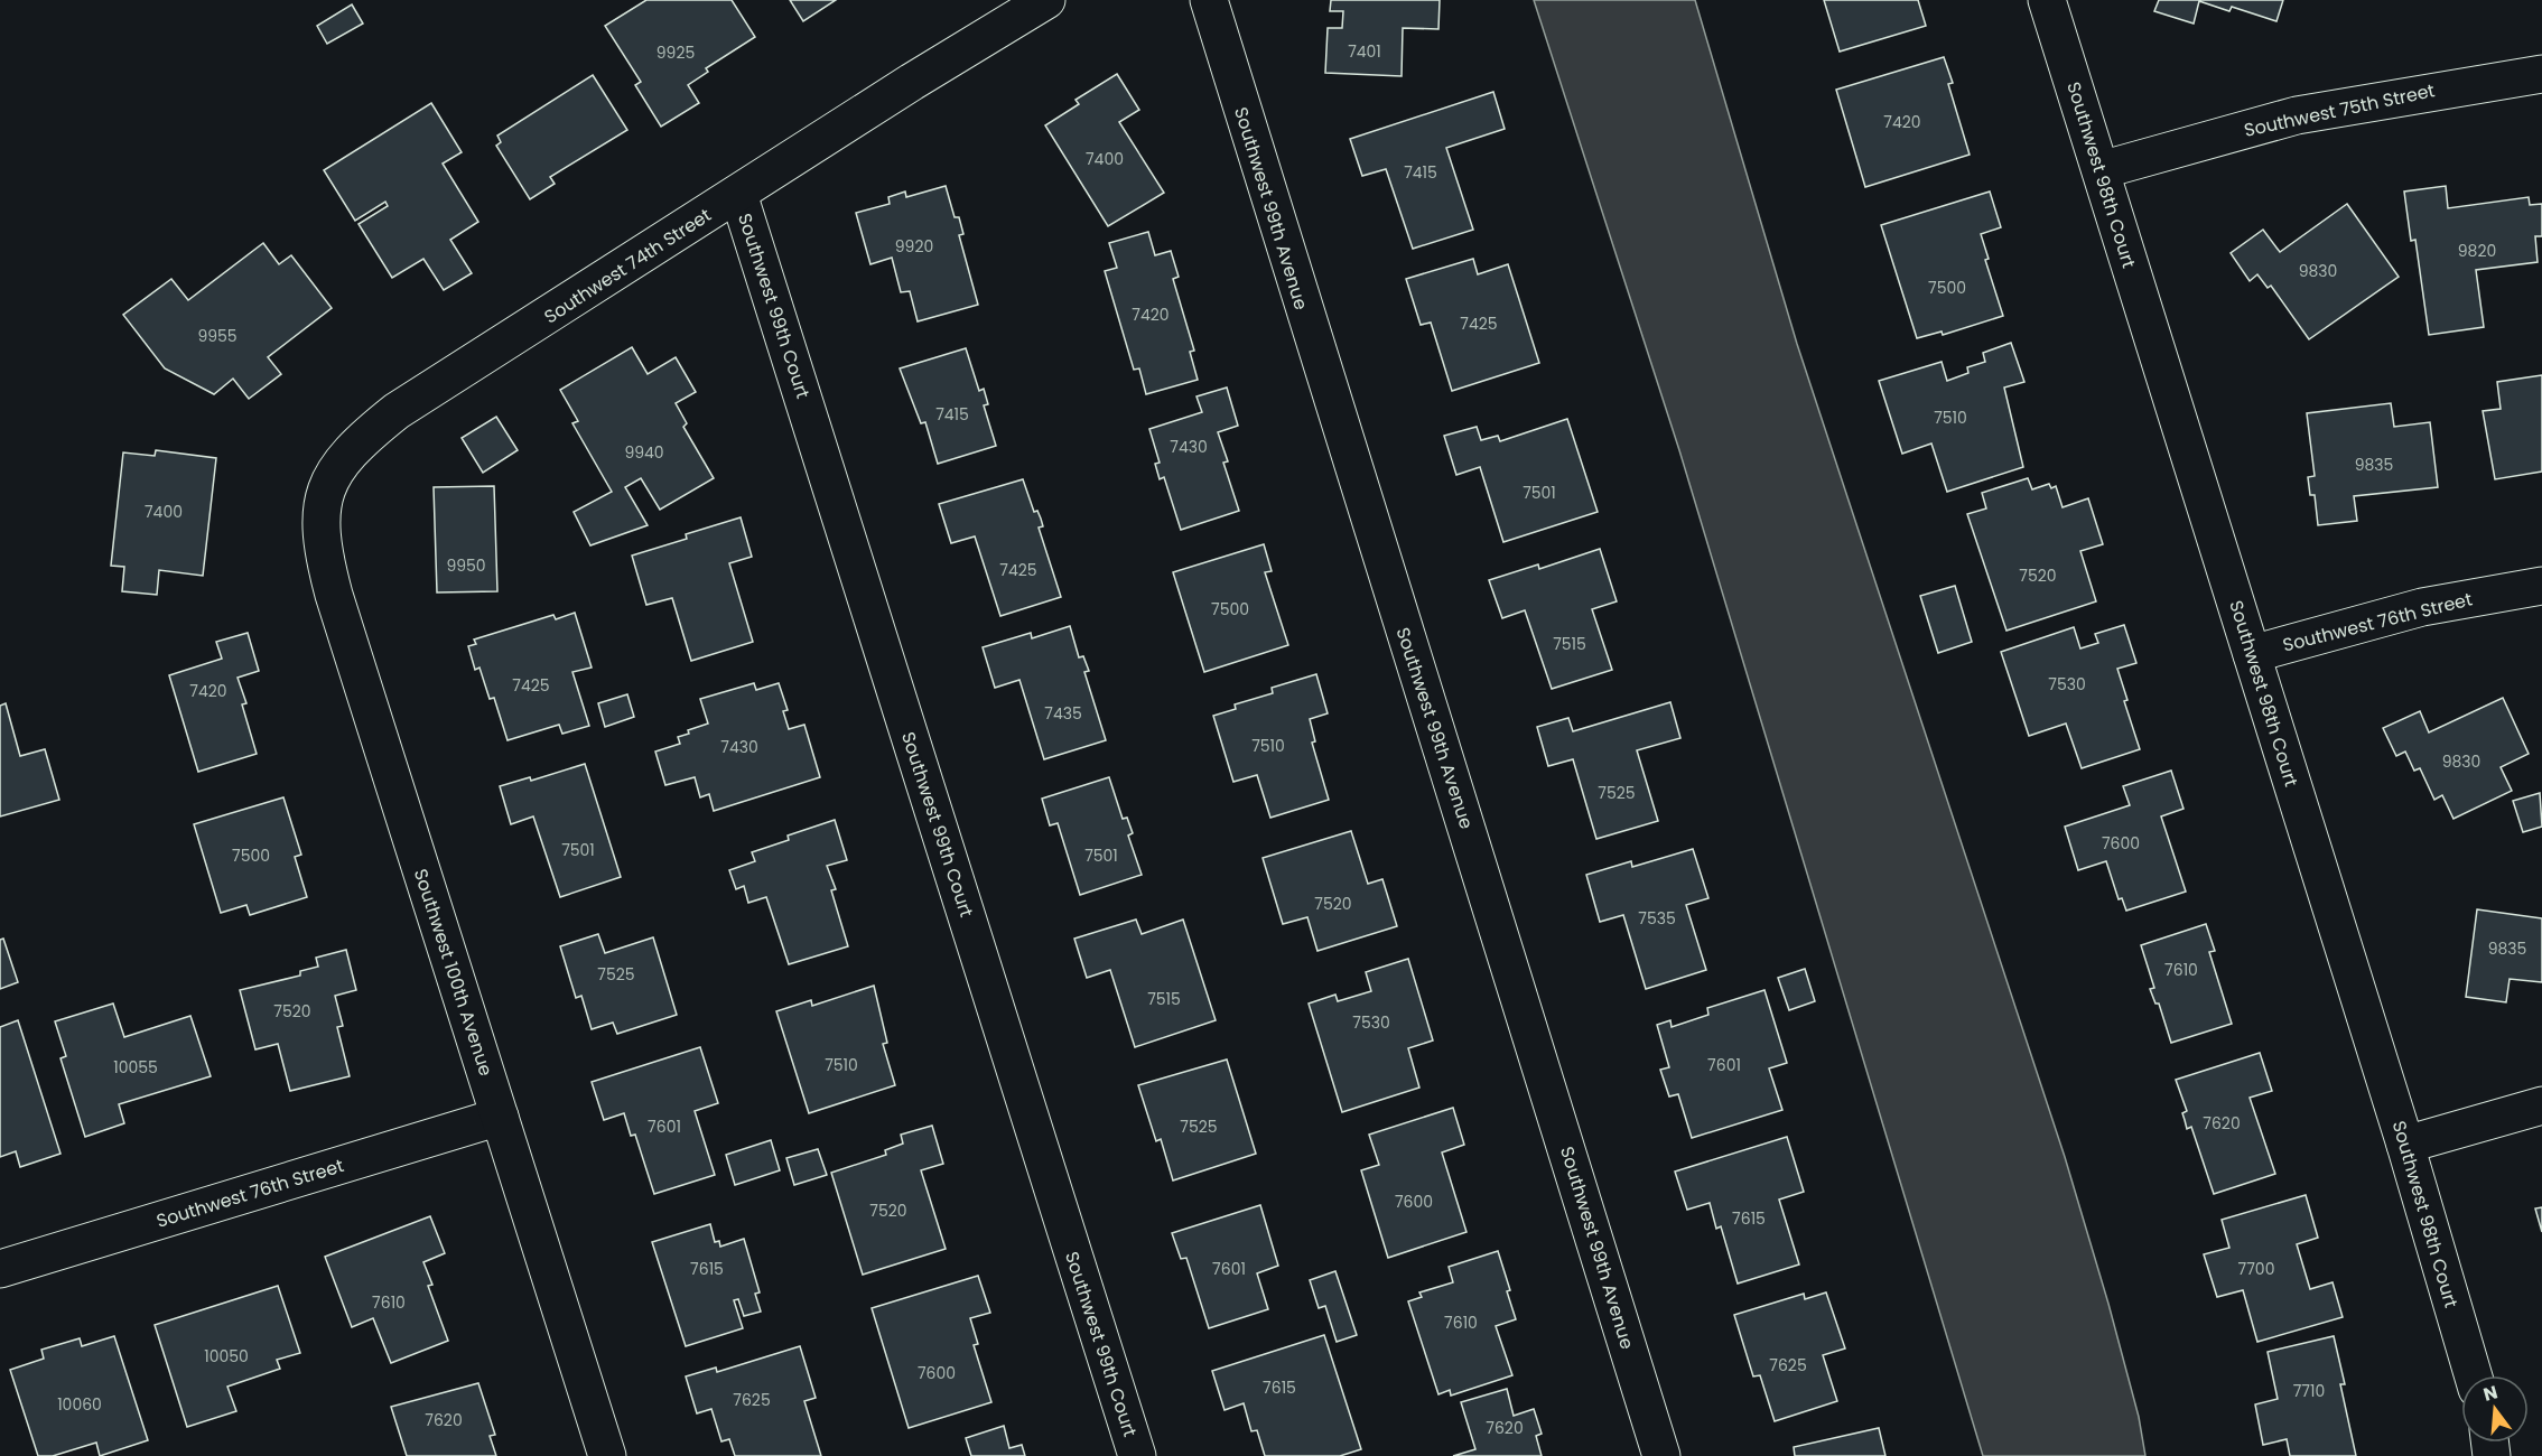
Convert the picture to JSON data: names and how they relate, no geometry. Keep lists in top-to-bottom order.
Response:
{
  "streets": {
    "street": [
      "Southwest 75th Street",
      "Southwest 98th Court",
      "Southwest 99th Avenue",
      "Southwest 74th Street",
      "Southwest 99th Court",
      "Southwest 76th Street",
      "Southwest 100th Avenue"
    ]
  },
  "crossings": [
    ["Southwest 75th Street", "Southwest 98th Court"],
    ["Southwest 98th Court", "Southwest 76th Street"],
    ["Southwest 74th Street", "Southwest 99th Court"],
    ["Southwest 74th Street", "Southwest 100th Avenue"],
    ["Southwest 76th Street", "Southwest 100th Avenue"]
  ],
  "house_numbers": [
    "7401",
    "9925",
    "7420",
    "7400",
    "7415",
    "9920",
    "9820",
    "9830",
    "7500",
    "7420",
    "7425",
    "9955",
    "7415",
    "7510",
    "7430",
    "9940",
    "9835",
    "7501",
    "7400",
    "9950",
    "7425",
    "7520",
    "7500",
    "7515",
    "7530",
    "7425",
    "7420",
    "7435",
    "7510",
    "7430",
    "9830",
    "7525",
    "7600",
    "7501",
    "7500",
    "7501",
    "7520",
    "7535",
    "9835",
    "7610",
    "7525",
    "7515",
    "7520",
    "7530",
    "7510",
    "7601",
    "10055",
    "7620",
    "7601",
    "7525",
    "7600",
    "7520",
    "7615",
    "7615",
    "7601",
    "7700",
    "7610",
    "7610",
    "10050",
    "7625",
    "7600",
    "7615",
    "7710",
    "7625",
    "10060",
    "7620",
    "7620"
  ],
  "north": "top"
}
